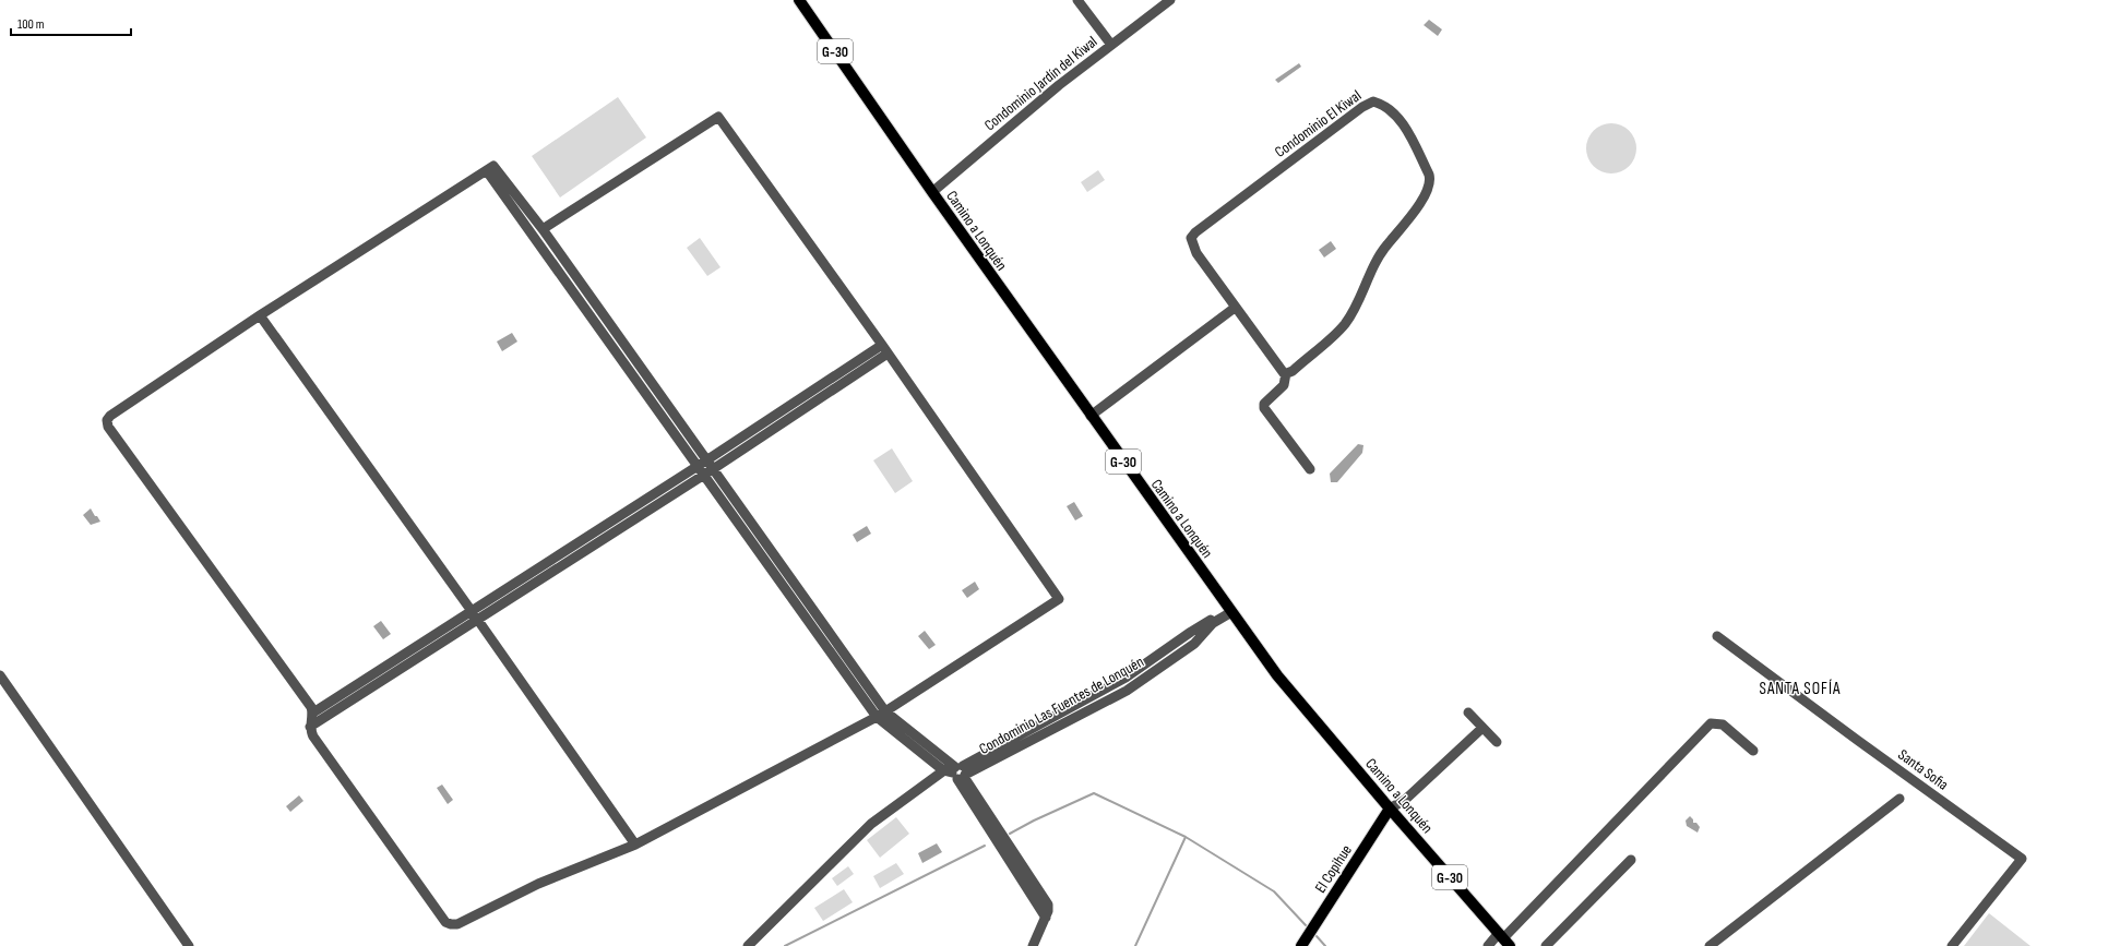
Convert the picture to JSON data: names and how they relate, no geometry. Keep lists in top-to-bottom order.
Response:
{
  "streets": {
    "main road": ["G-30", "Camino a Lonquén", "El Copihue"],
    "street": [
      "Condominio Jardín del Kiwal",
      "Condominio El Kiwal",
      "Condominio Las Fuentes de Lonquén",
      "Santa Sofia"
    ]
  },
  "crossings": [
    ["Condominio Jardín del Kiwal", "Camino a Lonquén"],
    ["Camino a Lonquén", "Condominio Las Fuentes de Lonquén"],
    ["Camino a Lonquén", "El Copihue"]
  ],
  "districts": ["SANTA SOFÍA"],
  "scale_bar": "100 m"
}
